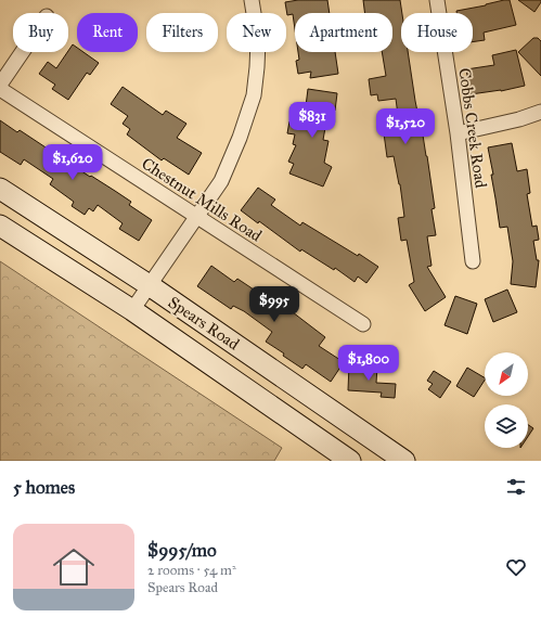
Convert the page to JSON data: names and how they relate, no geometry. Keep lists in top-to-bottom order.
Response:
{
  "streets": {
    "main road": ["Spears Road"],
    "street": ["Cobbs Creek Road", "Chestnut Mills Road"]
  },
  "north": "bottom left",
  "page": {
    "chip": [
      "Buy",
      "Rent",
      "Filters",
      "New",
      "Apartment",
      "House"
    ],
    "price": [
      "$831",
      "$1,520",
      "$1,620",
      "$995",
      "$1,800"
    ],
    "heading": "5 homes",
    "list": [
      {
        "name": "$995/mo",
        "note": "2 rooms · 54 m² · Spears Road"
      }
    ]
  }
}
